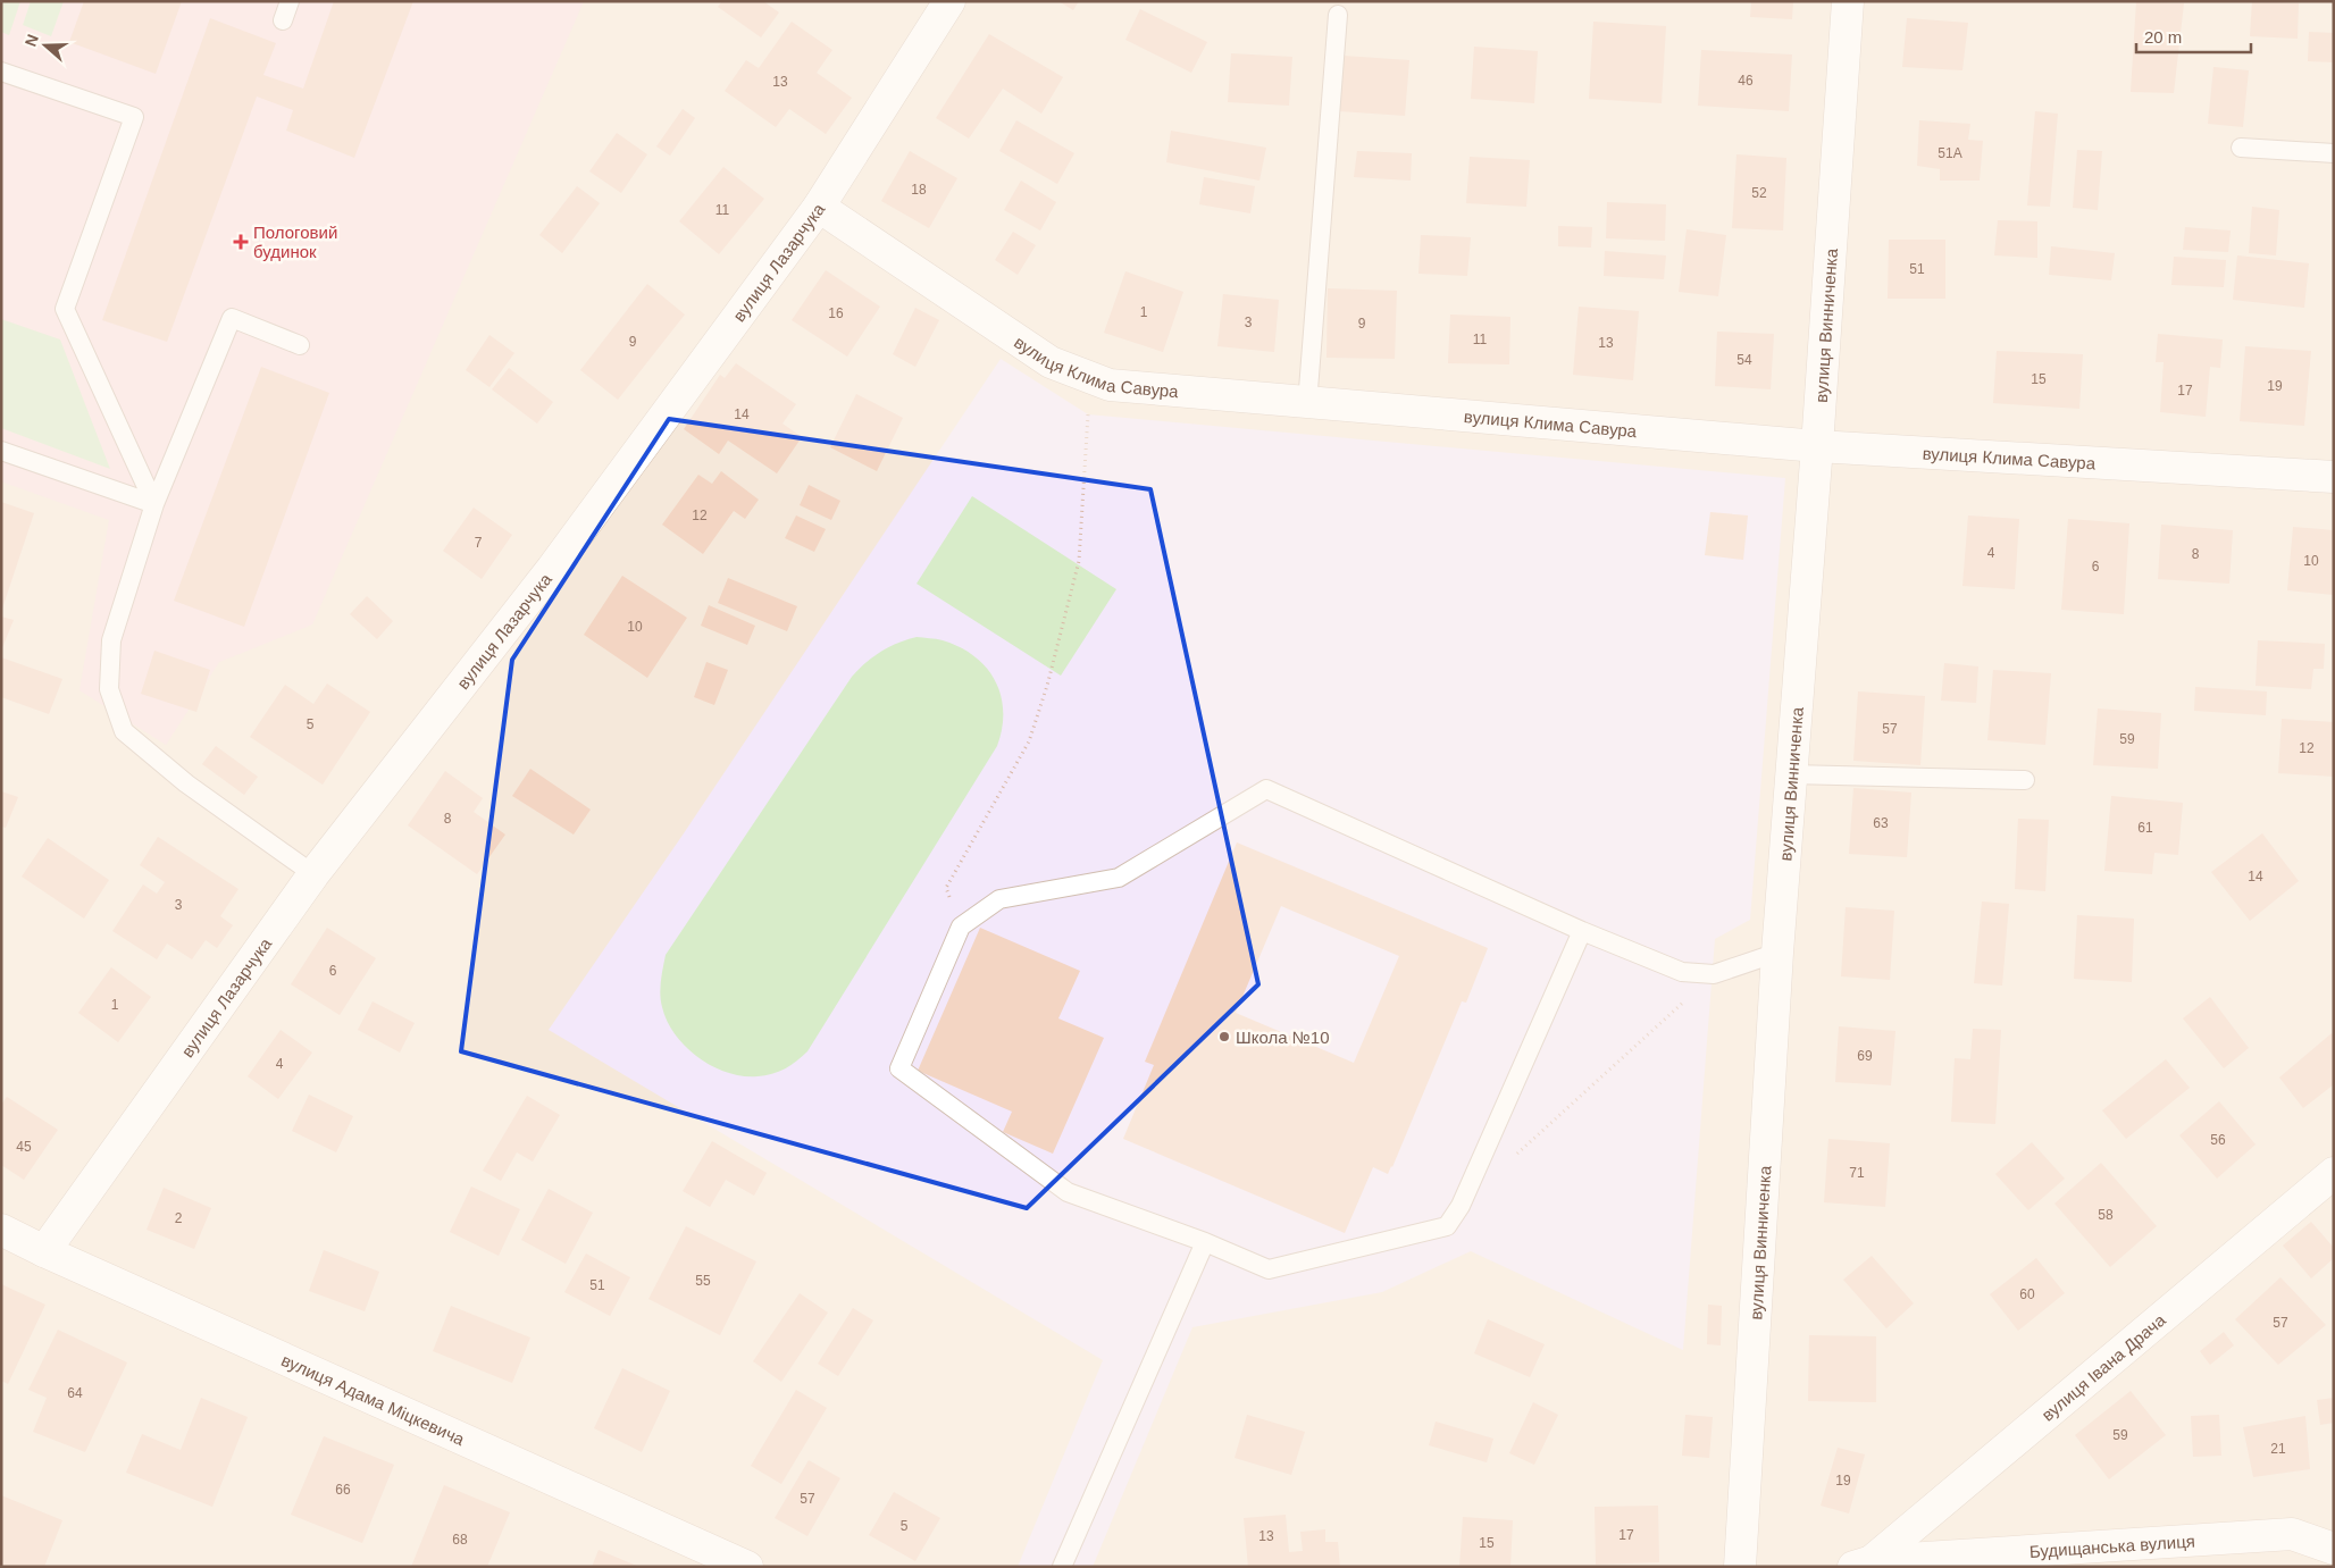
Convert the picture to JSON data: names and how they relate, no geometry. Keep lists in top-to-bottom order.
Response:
{
  "streets": {
    "street": [
      "вулиця Лазарчука",
      "вулиця Винниченка",
      "вулиця Клима Савура",
      "вулиця Івана Драча",
      "вулиця Адама Міцкевича",
      "Будищанська вулиця"
    ]
  },
  "crossings": [
    ["вулиця Лазарчука", "вулиця Клима Савура"],
    ["вулиця Лазарчука", "вулиця Адама Міцкевича"],
    ["вулиця Винниченка", "вулиця Клима Савура"],
    ["вулиця Івана Драча", "Будищанська вулиця"]
  ],
  "places": {
    "health": ["Пологовий будинок"],
    "other": ["Школа №10"]
  },
  "house_numbers": [
    "46",
    "13",
    "51А",
    "18",
    "52",
    "11",
    "51",
    "1",
    "16",
    "3",
    "9",
    "11",
    "9",
    "13",
    "54",
    "15",
    "19",
    "17",
    "14",
    "12",
    "7",
    "4",
    "8",
    "10",
    "6",
    "10",
    "5",
    "57",
    "59",
    "12",
    "8",
    "63",
    "61",
    "14",
    "3",
    "6",
    "1",
    "69",
    "4",
    "56",
    "45",
    "71",
    "58",
    "2",
    "55",
    "51",
    "60",
    "57",
    "64",
    "59",
    "21",
    "19",
    "66",
    "57",
    "5",
    "17",
    "13",
    "68",
    "15"
  ],
  "scale_bar": "20 m",
  "north": "left"
}
